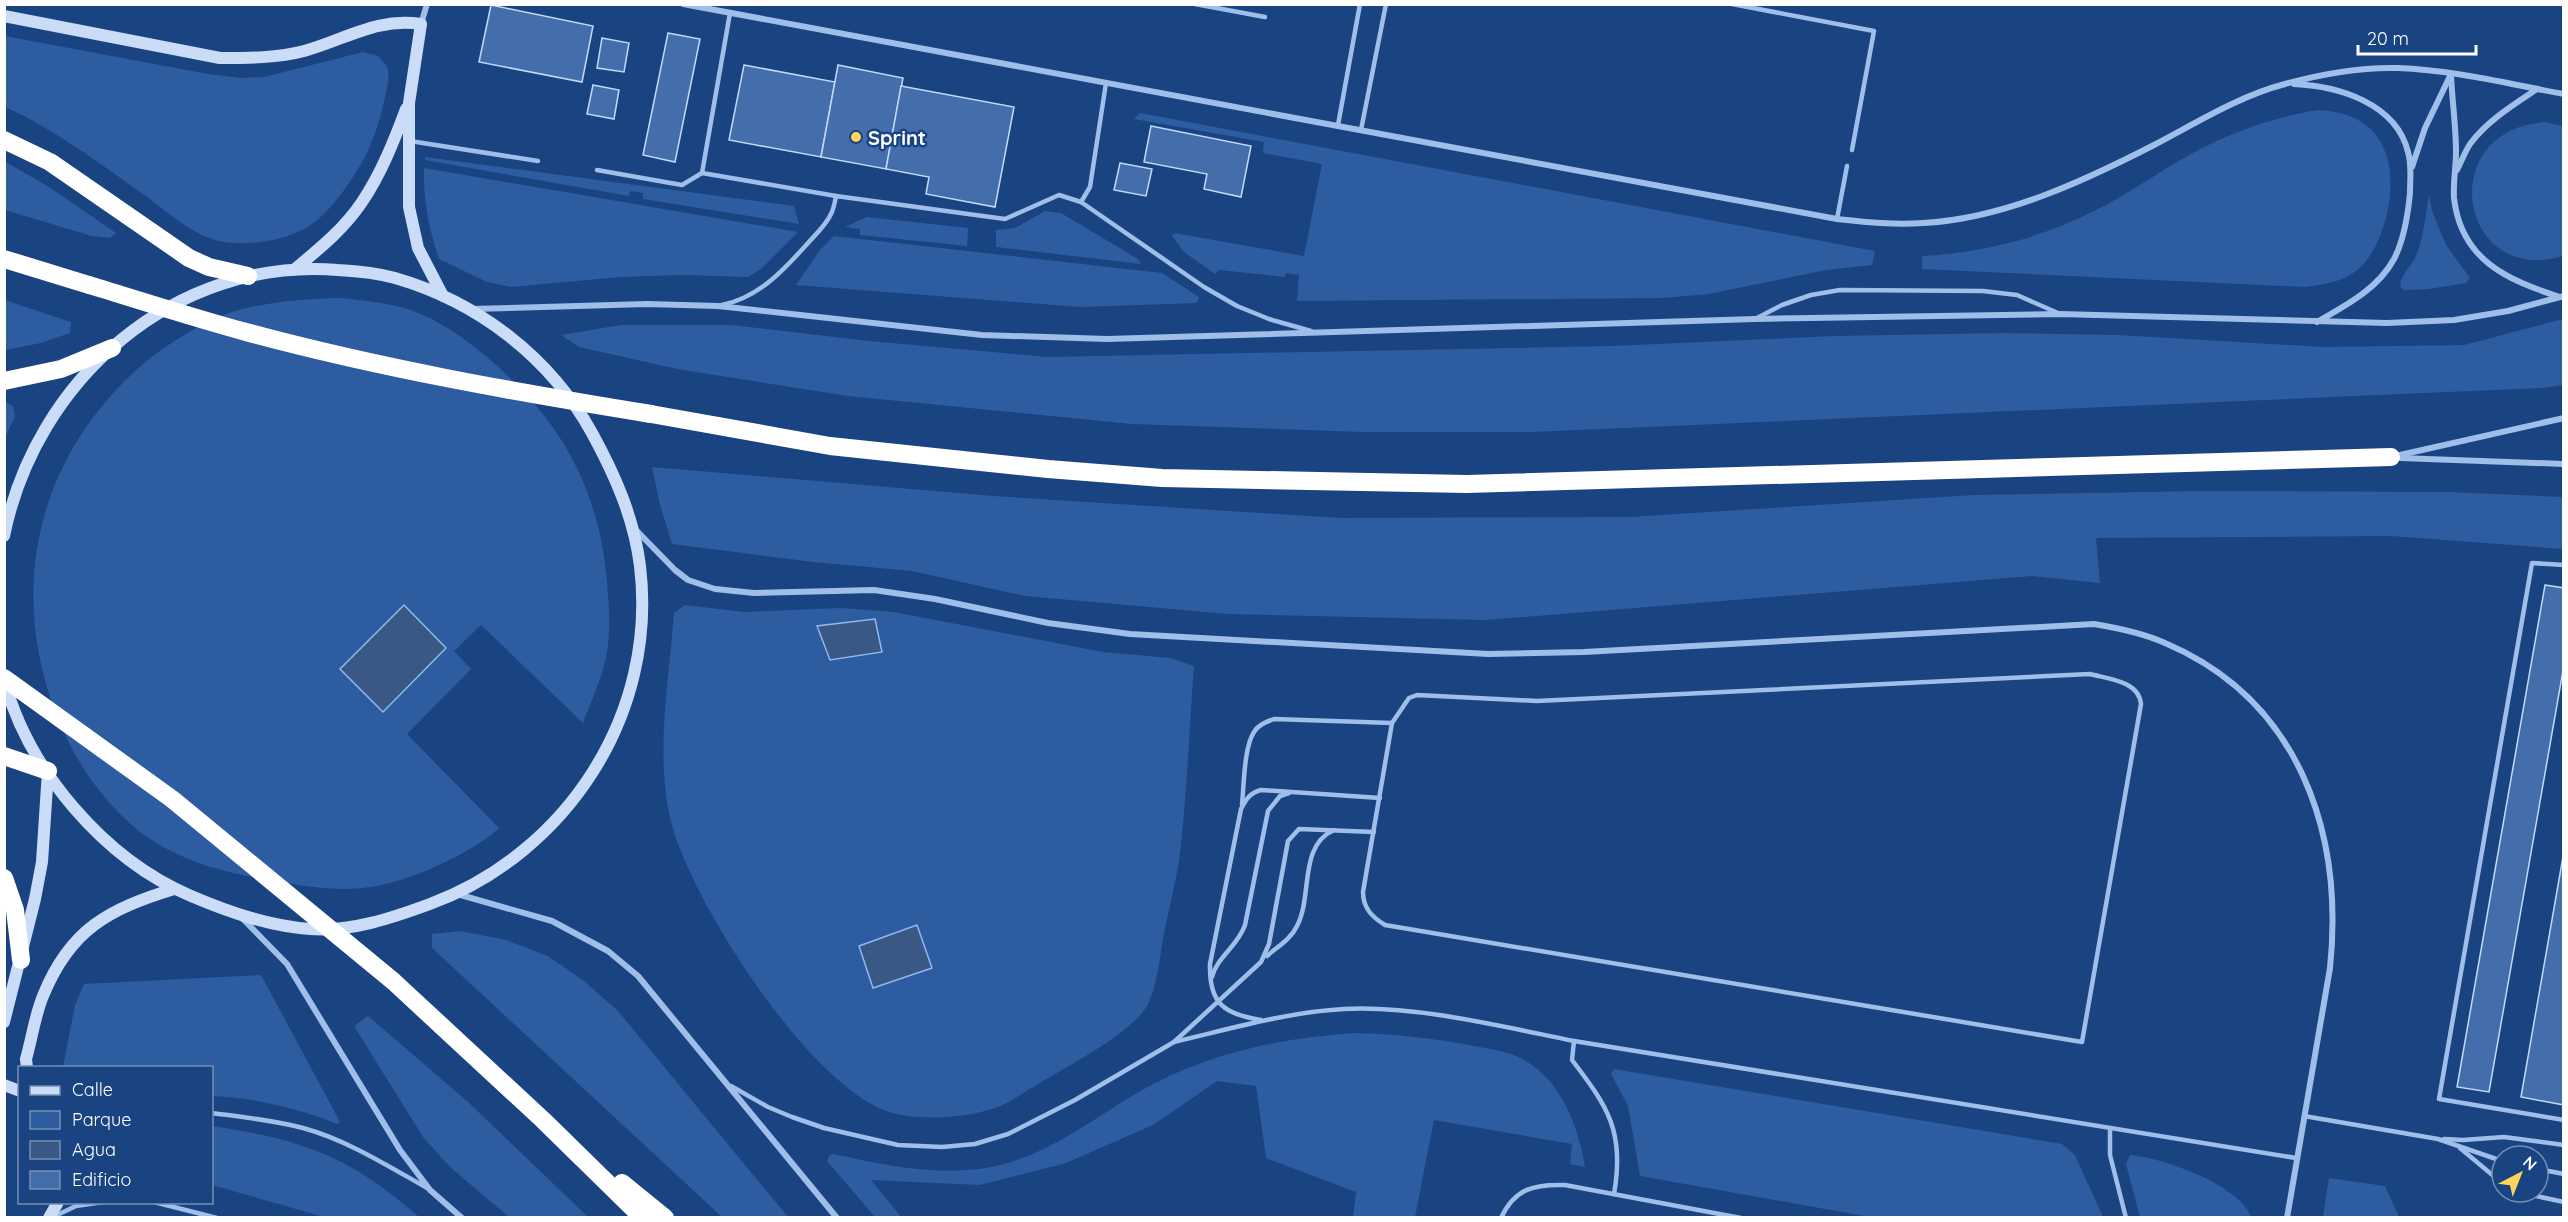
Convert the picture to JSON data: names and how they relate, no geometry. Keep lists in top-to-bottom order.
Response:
{
  "places": ["Sprint"],
  "legend": [
    "Calle",
    "Parque",
    "Agua",
    "Edificio"
  ],
  "scale_bar": "20 m",
  "north": "top right"
}
